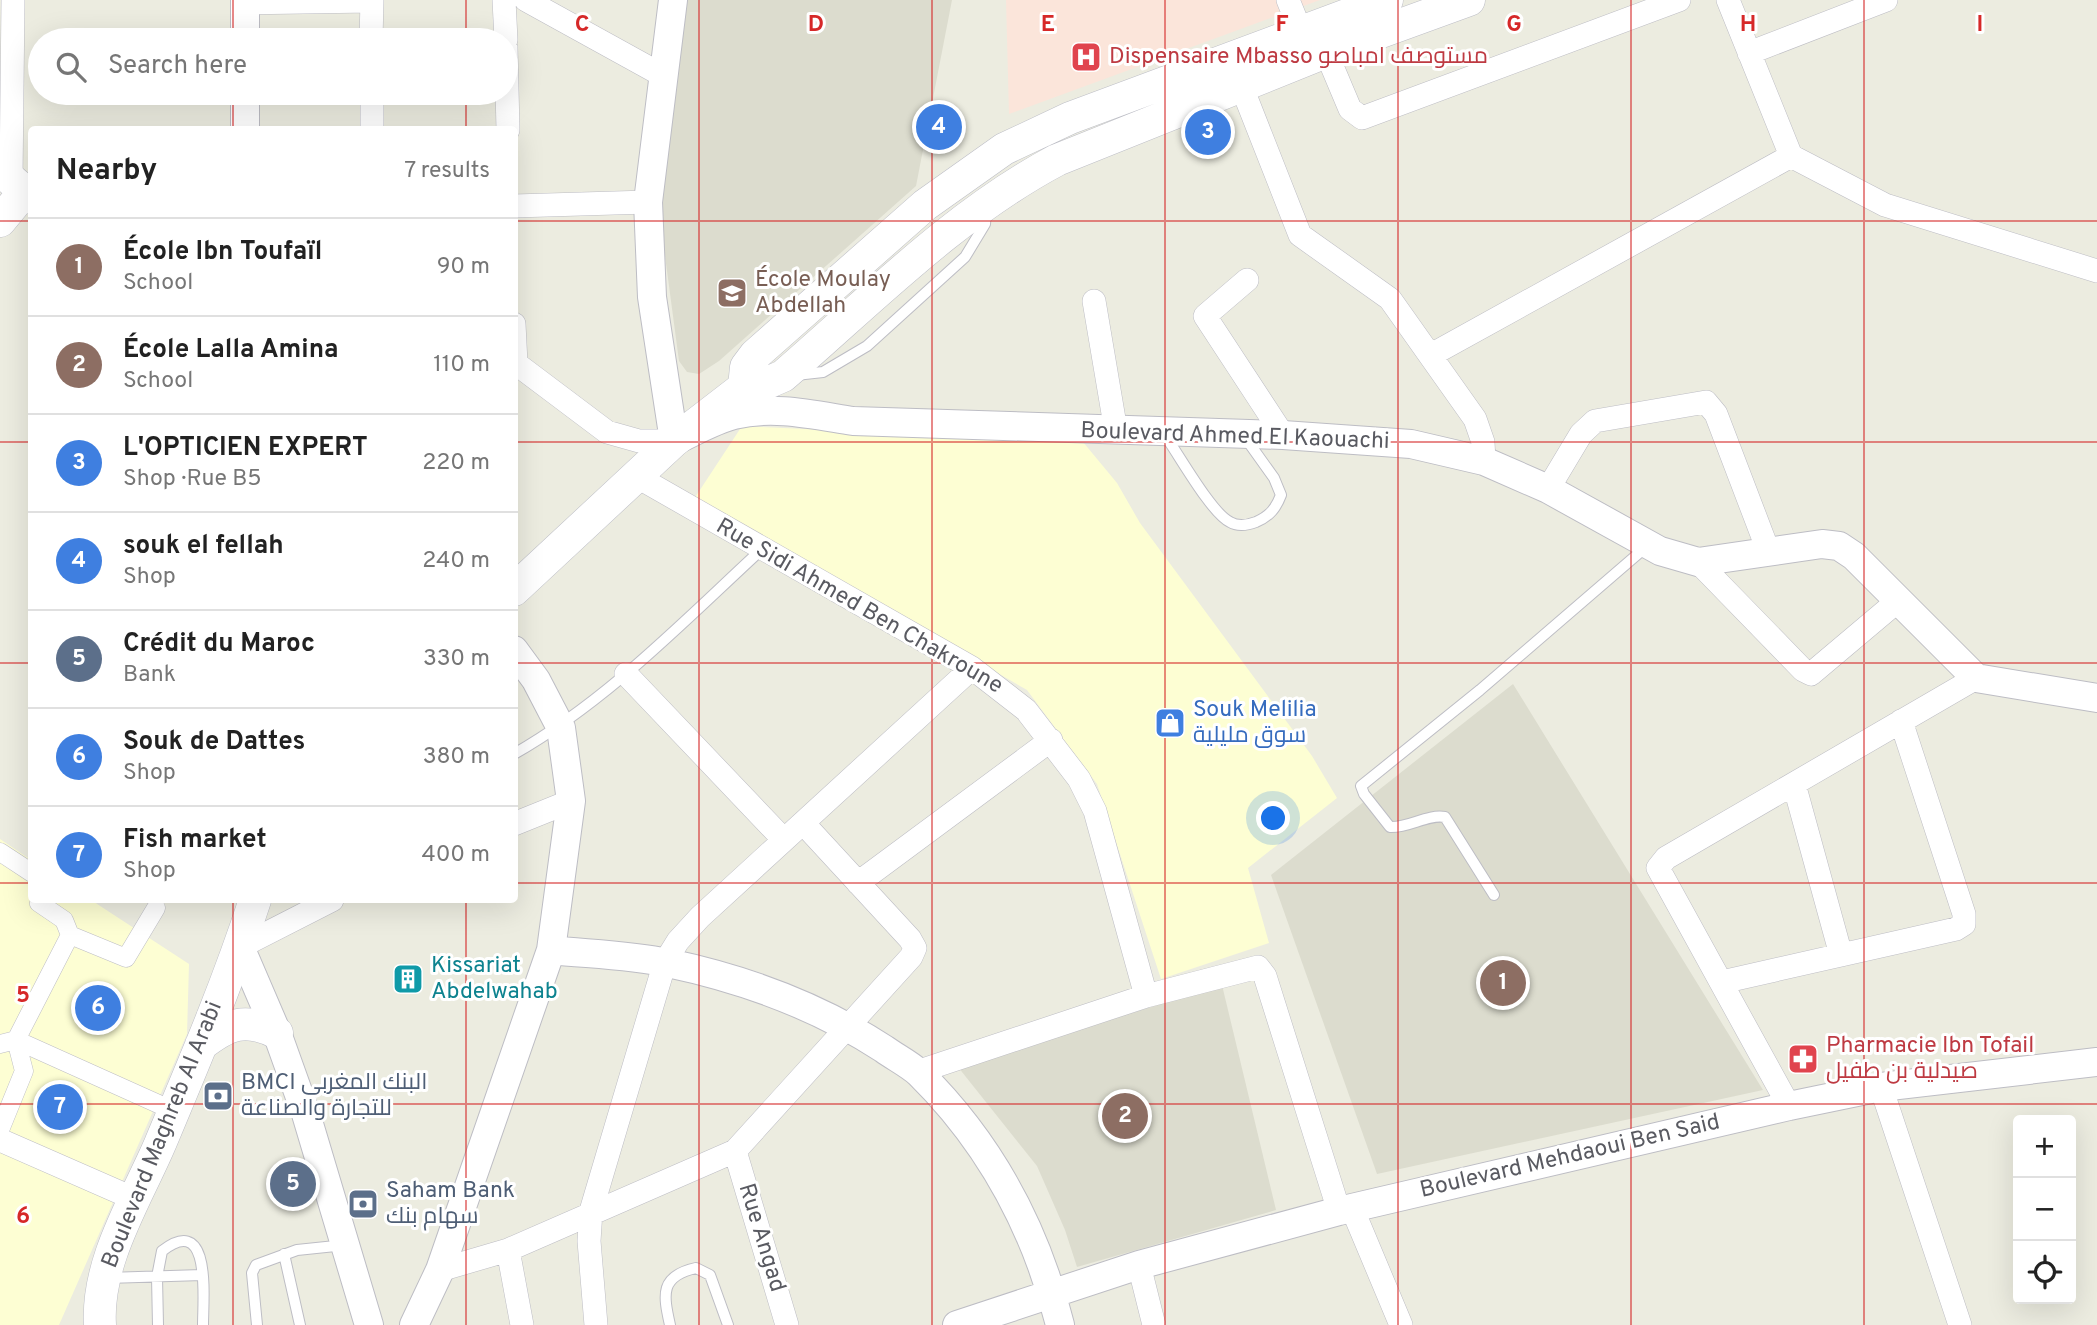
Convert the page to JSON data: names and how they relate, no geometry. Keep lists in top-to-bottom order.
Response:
{
  "streets": {
    "main road": ["Boulevard Maghreb Al Arabi"],
    "street": [
      "Boulevard Ahmed El Kaouachi",
      "Rue Sidi Ahmed Ben Chakroune",
      "Boulevard Mehdaoui Ben Said",
      "Rue Angad"
    ]
  },
  "places": {
    "hospital": ["Dispensaire Mbasso مستوصف امباصو"],
    "school or university": ["École Moulay Abdellah"],
    "shop": ["Souk Melilia سوق مليلية"],
    "building": ["Kissariat Abdelwahab"],
    "pharmacy": ["Pharmacie Ibn Tofail صيدلية بن طفيل"],
    "bank": ["BMCI البنك المغربي للتجارة والصناعة", "Saham Bank سهام بنك"]
  },
  "page": {
    "search": "Search here",
    "pins": [
      "4",
      "3",
      "1",
      "6",
      "7",
      "2",
      "5"
    ],
    "heading": ["Nearby", "7 results"],
    "list": [
      {
        "mark": "1",
        "name": "École Ibn Toufaïl",
        "note": "School",
        "value": "90 m"
      },
      {
        "mark": "2",
        "name": "École Lalla Amina",
        "note": "School",
        "value": "110 m"
      },
      {
        "mark": "3",
        "name": "L'OPTICIEN EXPERT",
        "note": "Shop · Rue B5",
        "value": "220 m"
      },
      {
        "mark": "4",
        "name": "souk el fellah",
        "note": "Shop",
        "value": "240 m"
      },
      {
        "mark": "5",
        "name": "Crédit du Maroc",
        "note": "Bank",
        "value": "330 m"
      },
      {
        "mark": "6",
        "name": "Souk de Dattes",
        "note": "Shop",
        "value": "380 m"
      },
      {
        "mark": "7",
        "name": "Fish market",
        "note": "Shop",
        "value": "400 m"
      }
    ],
    "map_buttons": ["+", "−"]
  },
  "grid": {
    "columns": [
      "C",
      "D",
      "E",
      "F",
      "G",
      "H",
      "I"
    ],
    "rows": ["5", "6"]
  }
}
